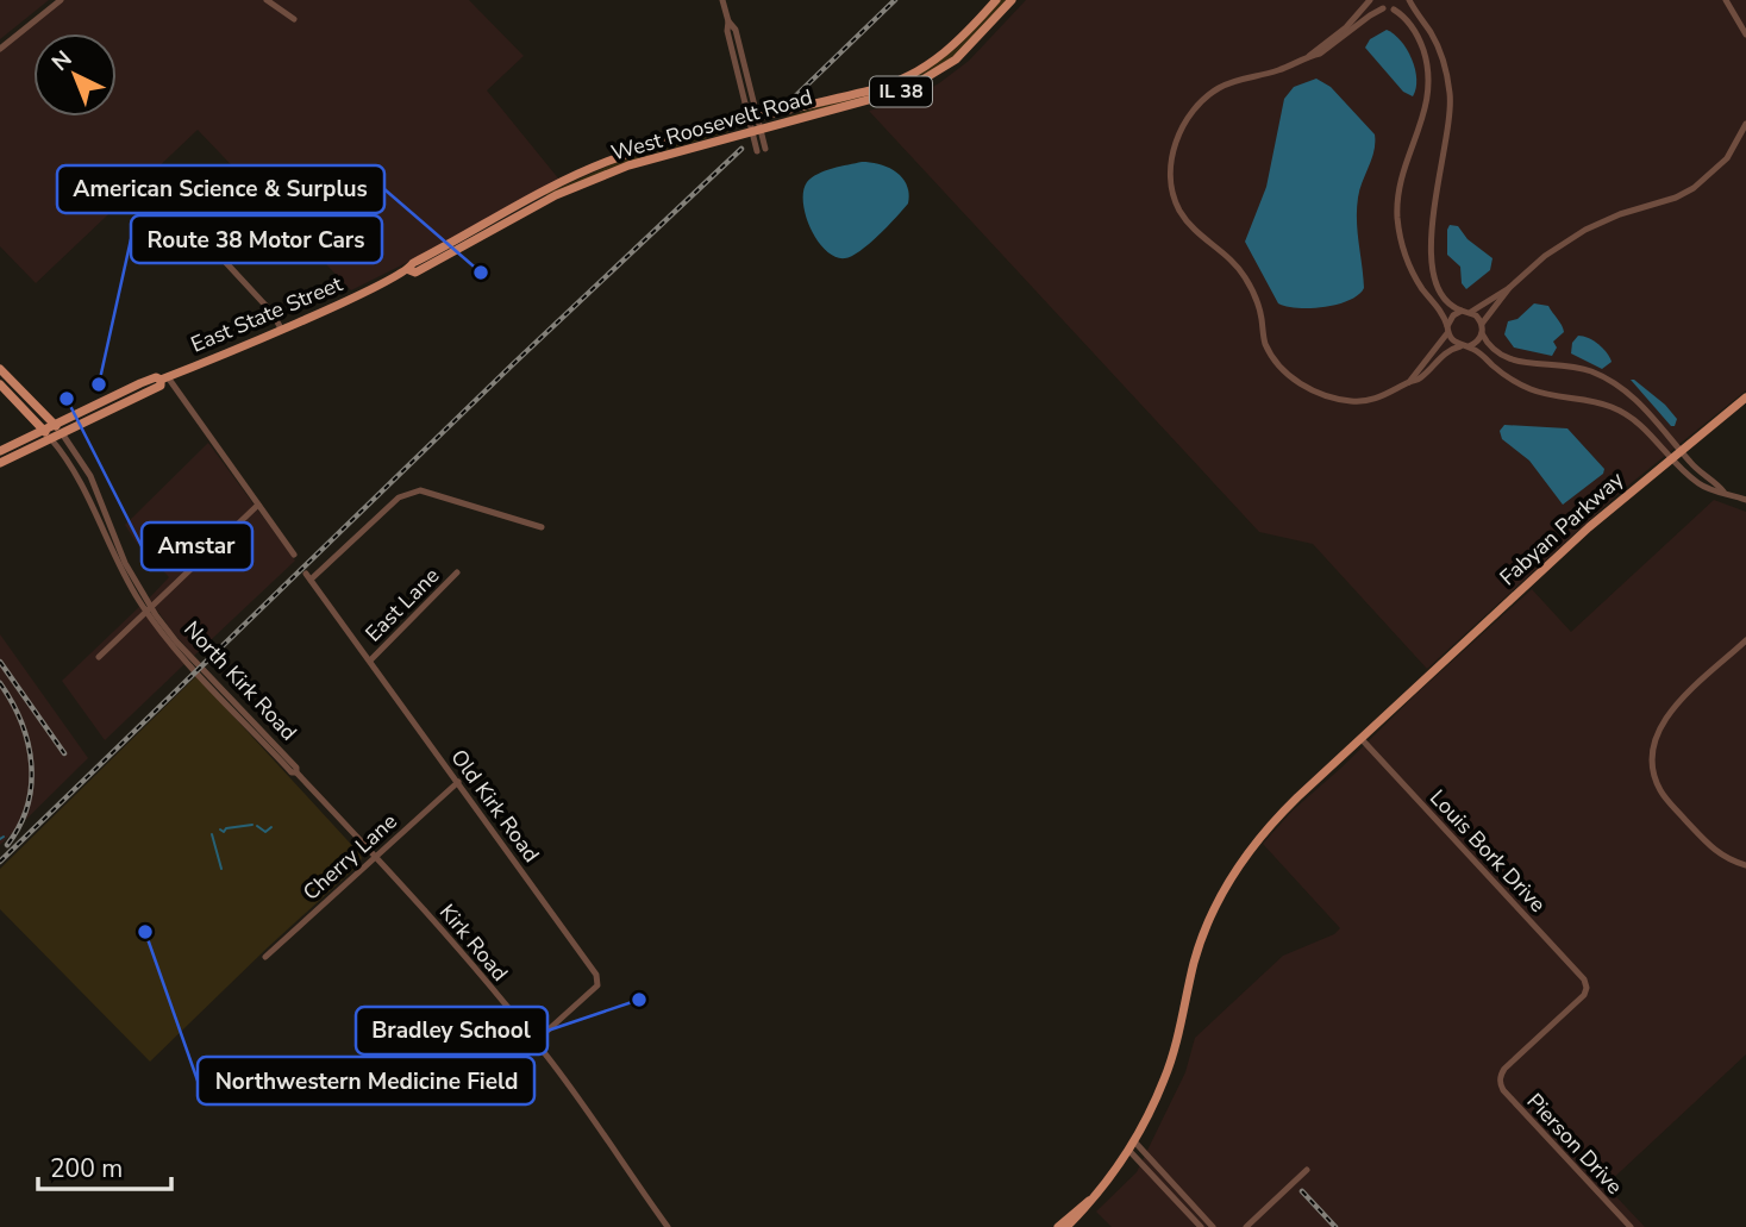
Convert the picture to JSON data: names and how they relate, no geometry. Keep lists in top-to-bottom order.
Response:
{
  "streets": {
    "main road": [
      "IL 38",
      "West Roosevelt Road",
      "East State Street",
      "Fabyan Parkway",
      "North Kirk Road"
    ],
    "street": [
      "East Lane",
      "Old Kirk Road",
      "Louis Bork Drive",
      "Cherry Lane",
      "Kirk Road",
      "Pierson Drive"
    ]
  },
  "crossings": [
    ["West Roosevelt Road", "East State Street"],
    ["East State Street", "North Kirk Road"],
    ["Fabyan Parkway", "Louis Bork Drive"],
    ["East Lane", "Old Kirk Road"],
    ["North Kirk Road", "Kirk Road"],
    ["Old Kirk Road", "Cherry Lane"],
    ["Old Kirk Road", "Kirk Road"],
    ["Louis Bork Drive", "Pierson Drive"],
    ["Cherry Lane", "Kirk Road"]
  ],
  "places": [
    "American Science & Surplus",
    "Route 38 Motor Cars",
    "Amstar",
    "Northwestern Medicine Field",
    "Bradley School"
  ],
  "scale_bar": "200 m",
  "north": "top left"
}
